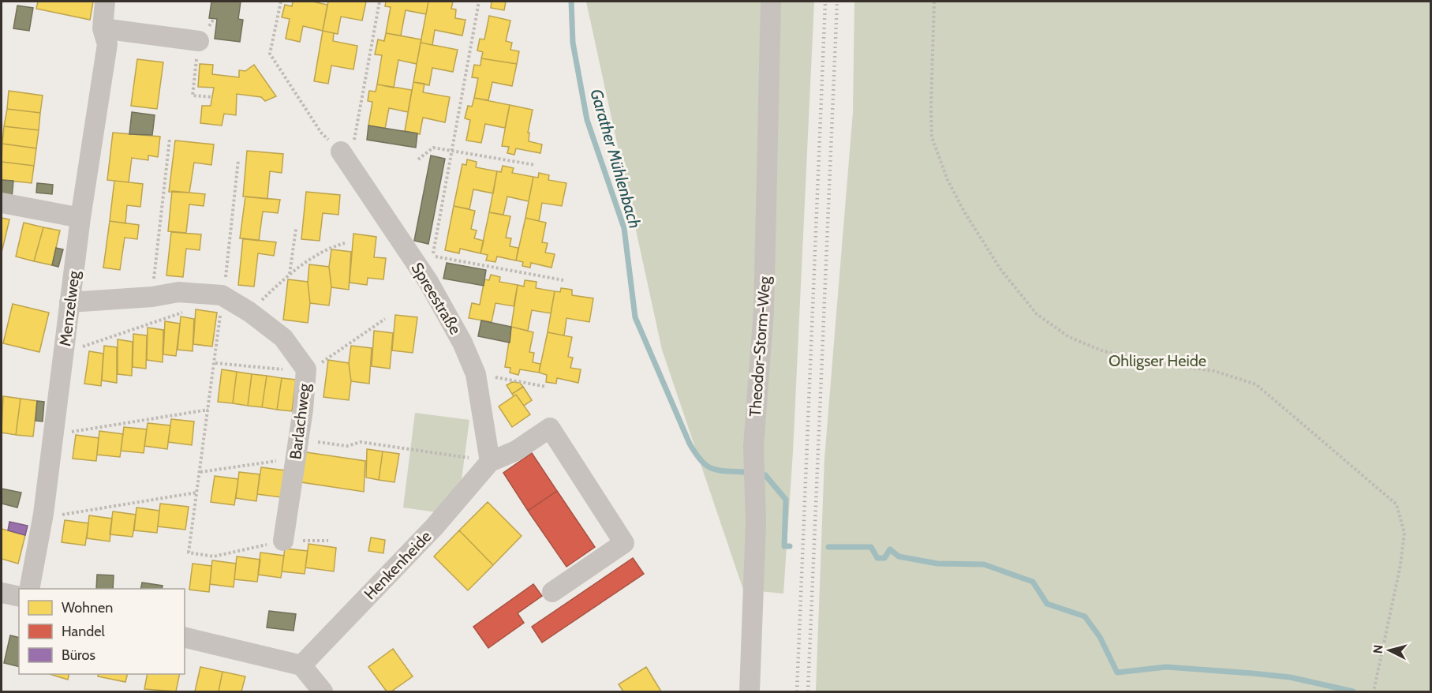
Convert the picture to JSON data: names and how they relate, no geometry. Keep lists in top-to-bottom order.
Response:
{
  "streets": {
    "street": [
      "Spreestraße",
      "Menzelweg",
      "Theodor-Storm-Weg",
      "Barlachweg",
      "Henkenheide"
    ]
  },
  "crossings": [
    ["Spreestraße", "Henkenheide"],
    ["Menzelweg", "Barlachweg"]
  ],
  "water": ["Garather Mühlenbach"],
  "parks": ["Ohligser Heide"],
  "legend": ["Wohnen", "Handel", "Büros"],
  "north": "left"
}
